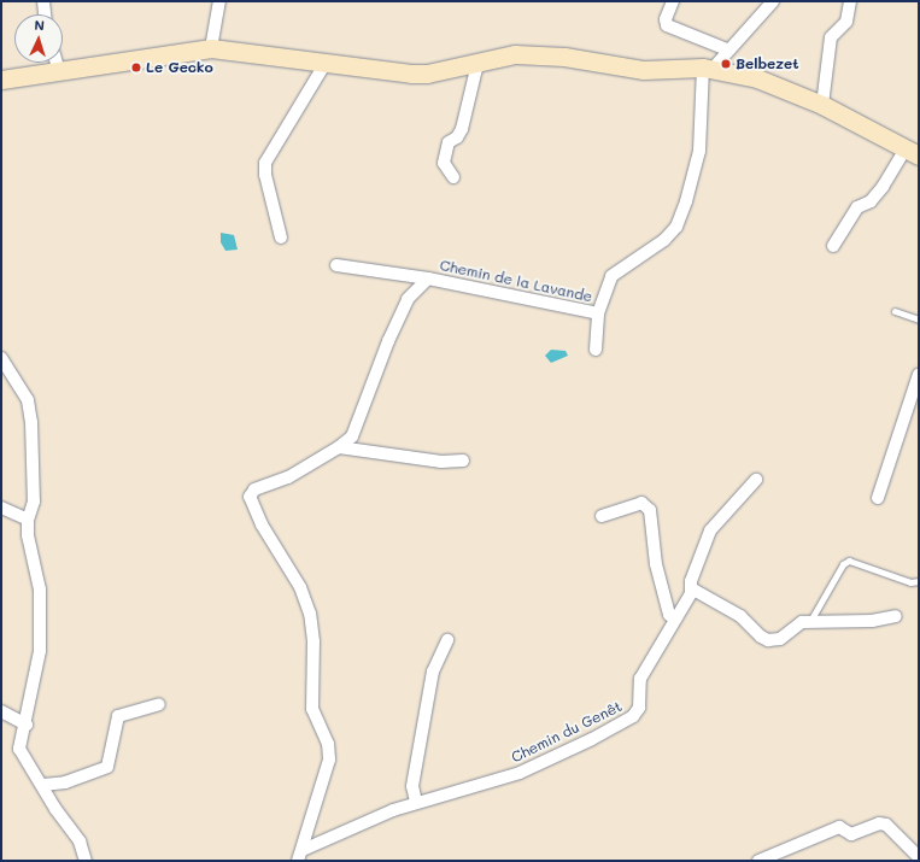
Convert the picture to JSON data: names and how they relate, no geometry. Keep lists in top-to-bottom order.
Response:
{
  "streets": {
    "street": ["Chemin de la Lavande", "Chemin du Genêt"]
  },
  "crossings": [
    ["Chemin de la Lavande", "Chemin du Genêt"]
  ],
  "places": ["Belbezet", "Le Gecko"],
  "north": "top"
}
